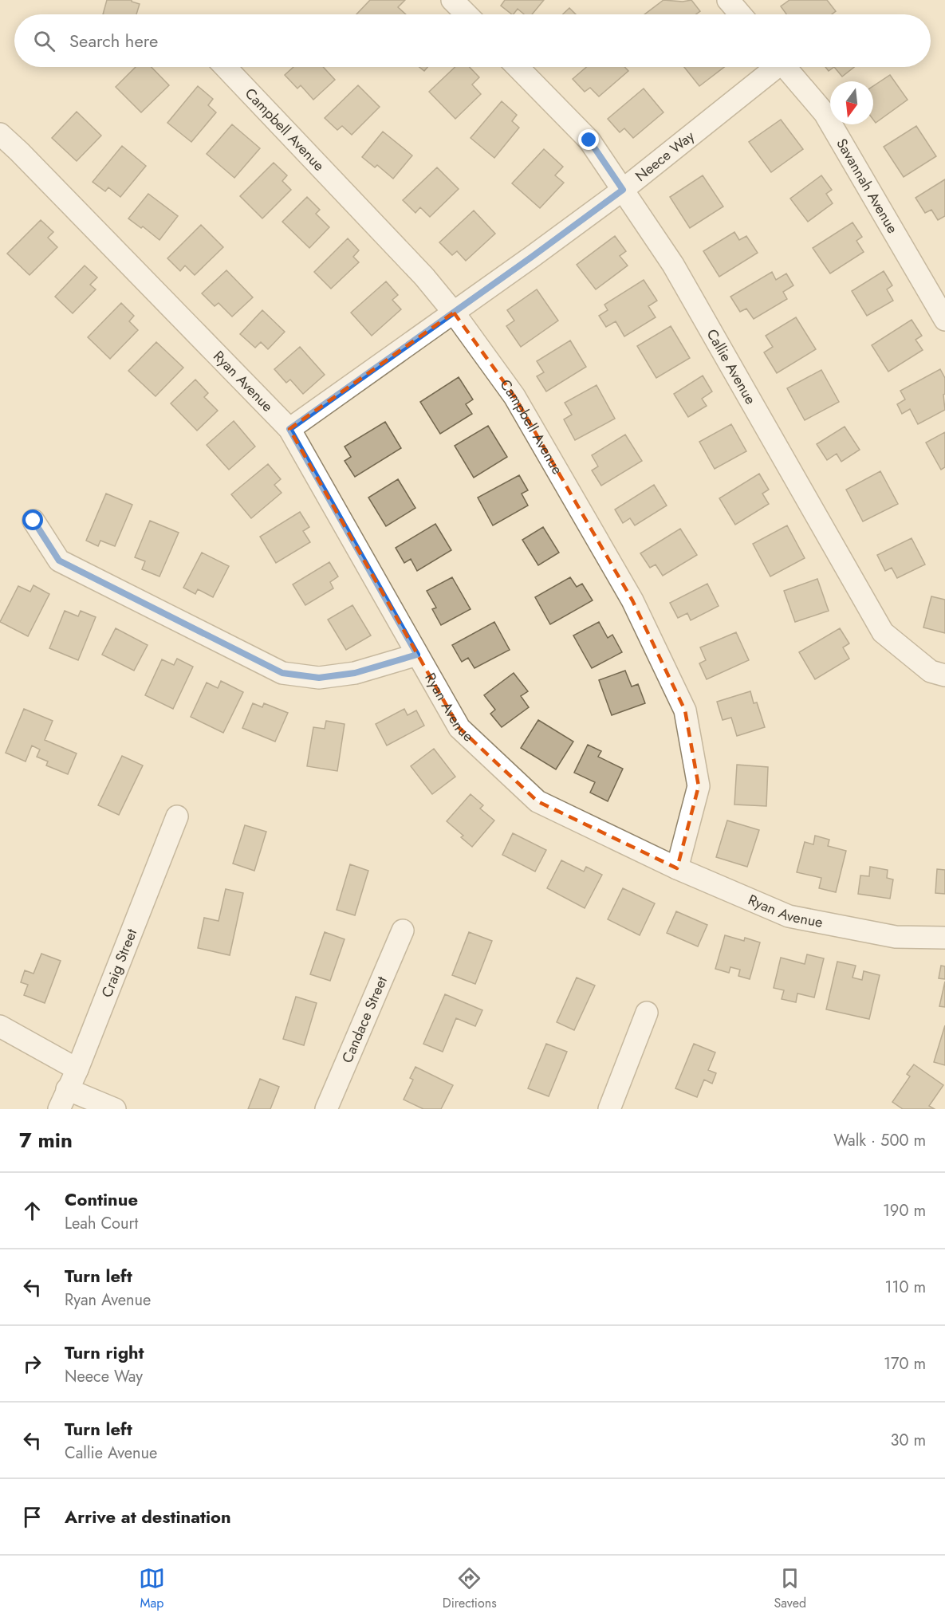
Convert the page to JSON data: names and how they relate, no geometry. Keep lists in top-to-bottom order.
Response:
{
  "streets": {
    "street": [
      "Campbell Avenue",
      "Neece Way",
      "Savannah Avenue",
      "Callie Avenue",
      "Ryan Avenue",
      "Craig Street",
      "Candace Street"
    ]
  },
  "crossings": [
    ["Campbell Avenue", "Neece Way"],
    ["Campbell Avenue", "Ryan Avenue"],
    ["Neece Way", "Callie Avenue"],
    ["Neece Way", "Ryan Avenue"]
  ],
  "north": "bottom",
  "page": {
    "search": "Search here",
    "heading": ["7 min", "Walk · 500 m"],
    "list": [
      ["Continue", "Leah Court", "190 m"],
      ["Turn left", "Ryan Avenue", "110 m"],
      ["Turn right", "Neece Way", "170 m"],
      ["Turn left", "Callie Avenue", "30 m"],
      "Arrive at destination"
    ],
    "nav": ["Map", "Directions", "Saved"]
  }
}
